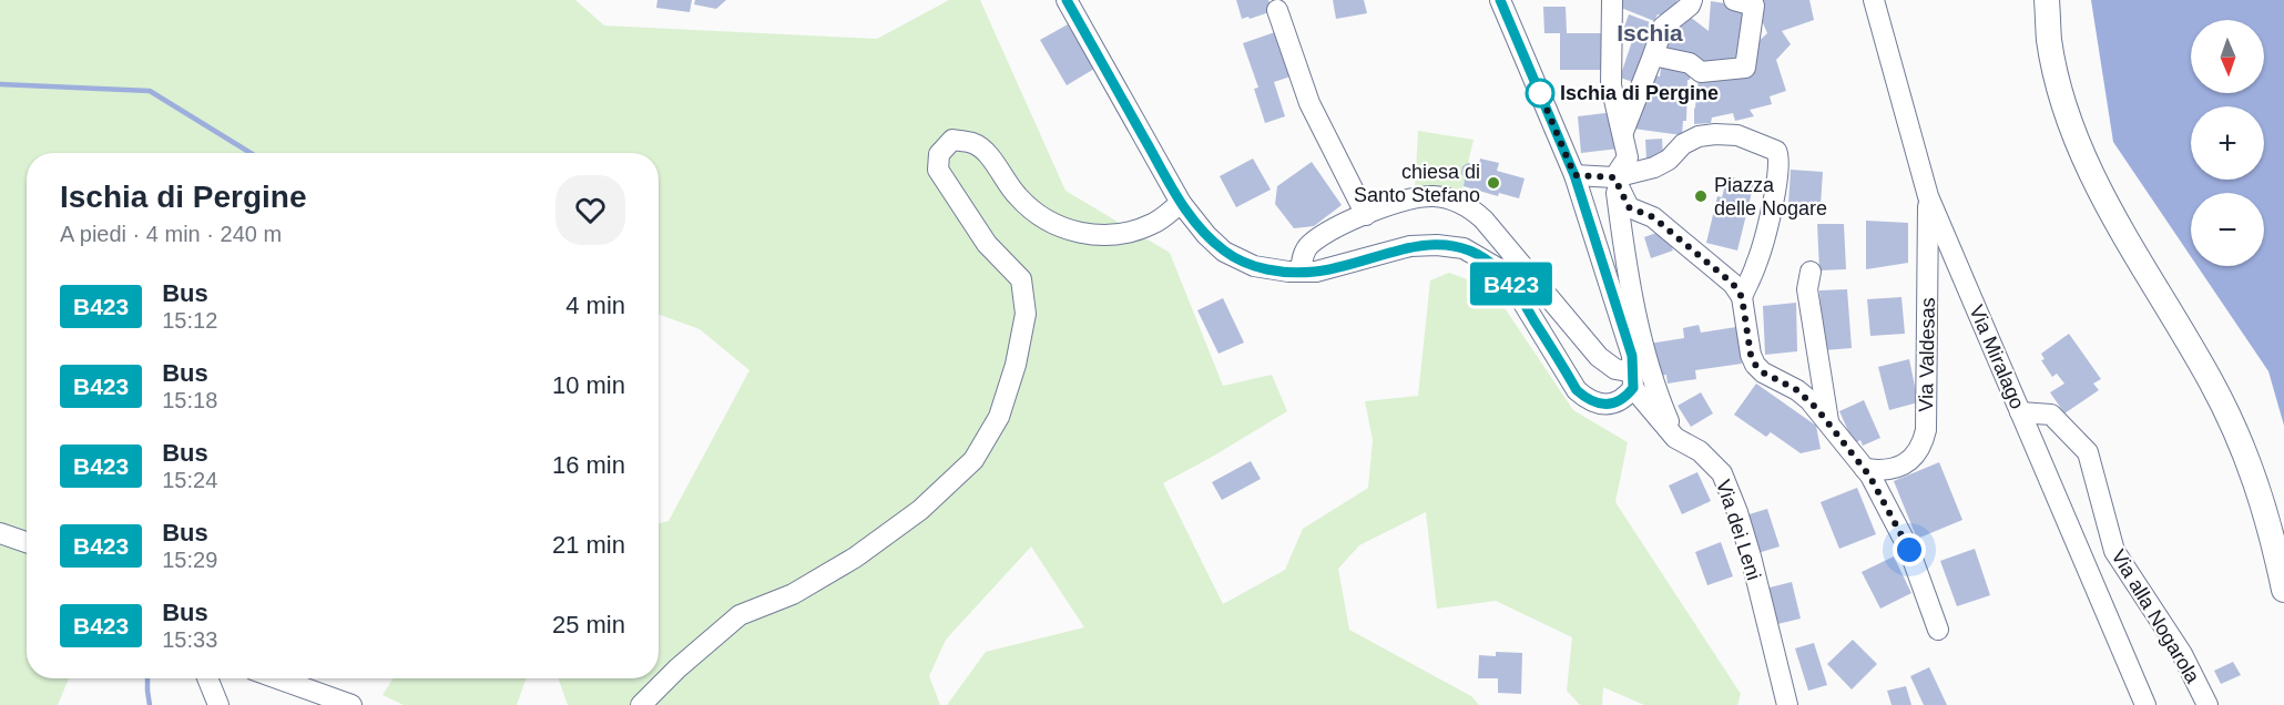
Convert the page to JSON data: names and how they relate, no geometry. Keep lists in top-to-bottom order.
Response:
{
  "streets": {
    "street": [
      "Via Valdesas",
      "Via Miralago",
      "Via dei Leni",
      "Via alla Nogarola"
    ]
  },
  "crossings": [
    ["Via Valdesas", "Via Miralago"],
    ["Via Miralago", "Via alla Nogarola"]
  ],
  "districts": ["Ischia"],
  "places": ["Ischia di Pergine", "chiesa di Santo Stefano", "Piazza delle Nogare"],
  "lines": ["bus line B423"],
  "north": "bottom",
  "page": {
    "on_map": "B423",
    "map_buttons": ["+", "−"],
    "heading": ["Ischia di Pergine", "A piedi · 4 min · 240 m"],
    "list": [
      {
        "mark": "B423",
        "name": "Bus",
        "note": "15:12",
        "value": "4 min"
      },
      {
        "mark": "B423",
        "name": "Bus",
        "note": "15:18",
        "value": "10 min"
      },
      {
        "mark": "B423",
        "name": "Bus",
        "note": "15:24",
        "value": "16 min"
      },
      {
        "mark": "B423",
        "name": "Bus",
        "note": "15:29",
        "value": "21 min"
      },
      {
        "mark": "B423",
        "name": "Bus",
        "note": "15:33",
        "value": "25 min"
      }
    ]
  }
}
